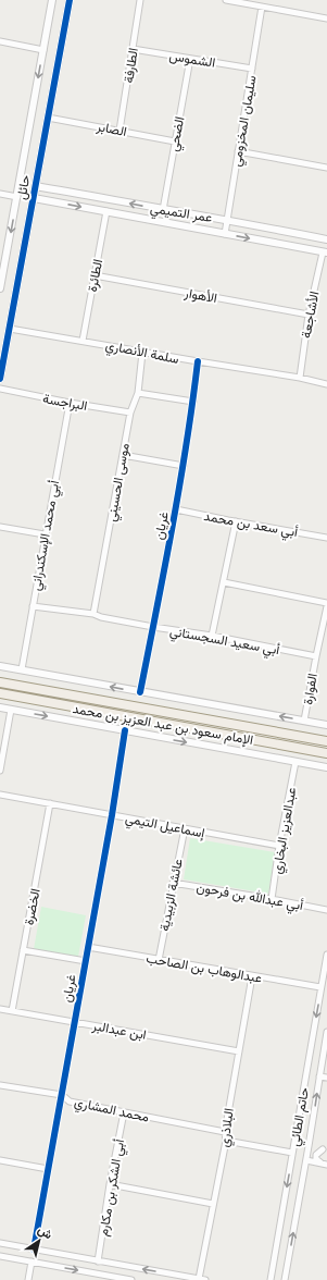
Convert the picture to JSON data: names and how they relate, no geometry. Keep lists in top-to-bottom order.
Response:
{
  "streets": {
    "main road": ["الإمام سعود بن عبد العزيز بن محمد"],
    "street": [
      "الشموس",
      "الطارفة",
      "سليمان المخزومي",
      "الصابر",
      "الضحي",
      "حائل",
      "عمر التميمي",
      "الطائرة",
      "الأهوار",
      "الأشاجعة",
      "سلمة الأنصاري",
      "البراجسة",
      "موسى الحسيني",
      "أبي سعد بن محمد",
      "غريان",
      "أبي محمد الإسكندراني",
      "أبي سعيد السجستاني",
      "الفوارة",
      "إسماعيل التيمي",
      "عبدالعزيز البخاري",
      "عائشة الزبيدية",
      "أبي عبدالله بن فرحون",
      "الخضرة",
      "عبدالوهاب بن الصاحب",
      "ابن عبدالبر",
      "محمد المشاري",
      "حاتم الطائي",
      "البلاذري",
      "أبي الشكر بن مكارم"
    ]
  },
  "crossings": [
    ["الشموس", "الطارفة"],
    ["الشموس", "سليمان المخزومي"],
    ["الشموس", "الضحي"],
    ["الطارفة", "الصابر"],
    ["سليمان المخزومي", "عمر التميمي"],
    ["الصابر", "الضحي"],
    ["الصابر", "حائل"],
    ["الضحي", "عمر التميمي"],
    ["حائل", "عمر التميمي"],
    ["حائل", "سلمة الأنصاري"],
    ["الطائرة", "الأهوار"],
    ["الطائرة", "سلمة الأنصاري"],
    ["الأهوار", "الأشاجعة"],
    ["الأشاجعة", "سلمة الأنصاري"],
    ["سلمة الأنصاري", "موسى الحسيني"],
    ["سلمة الأنصاري", "غريان"],
    ["البراجسة", "موسى الحسيني"],
    ["البراجسة", "أبي محمد الإسكندراني"],
    ["موسى الحسيني", "أبي سعيد السجستاني"],
    ["أبي سعد بن محمد", "غريان"],
    ["غريان", "أبي سعيد السجستاني"],
    ["غريان", "الإمام سعود بن عبد العزيز بن محمد"],
    ["غريان", "إسماعيل التيمي"],
    ["غريان", "عبدالوهاب بن الصاحب"],
    ["غريان", "ابن عبدالبر"],
    ["غريان", "محمد المشاري"],
    ["أبي محمد الإسكندراني", "أبي سعيد السجستاني"],
    ["أبي محمد الإسكندراني", "الإمام سعود بن عبد العزيز بن محمد"],
    ["أبي سعيد السجستاني", "الفوارة"],
    ["الفوارة", "الإمام سعود بن عبد العزيز بن محمد"],
    ["الإمام سعود بن عبد العزيز بن محمد", "عبدالعزيز البخاري"],
    ["إسماعيل التيمي", "عبدالعزيز البخاري"],
    ["إسماعيل التيمي", "عائشة الزبيدية"],
    ["إسماعيل التيمي", "الخضرة"],
    ["عبدالعزيز البخاري", "أبي عبدالله بن فرحون"],
    ["عائشة الزبيدية", "أبي عبدالله بن فرحون"],
    ["عائشة الزبيدية", "عبدالوهاب بن الصاحب"],
    ["الخضرة", "ابن عبدالبر"],
    ["عبدالوهاب بن الصاحب", "حاتم الطائي"],
    ["عبدالوهاب بن الصاحب", "البلاذري"],
    ["ابن عبدالبر", "البلاذري"],
    ["محمد المشاري", "البلاذري"],
    ["محمد المشاري", "أبي الشكر بن مكارم"]
  ],
  "north": "top right"
}
